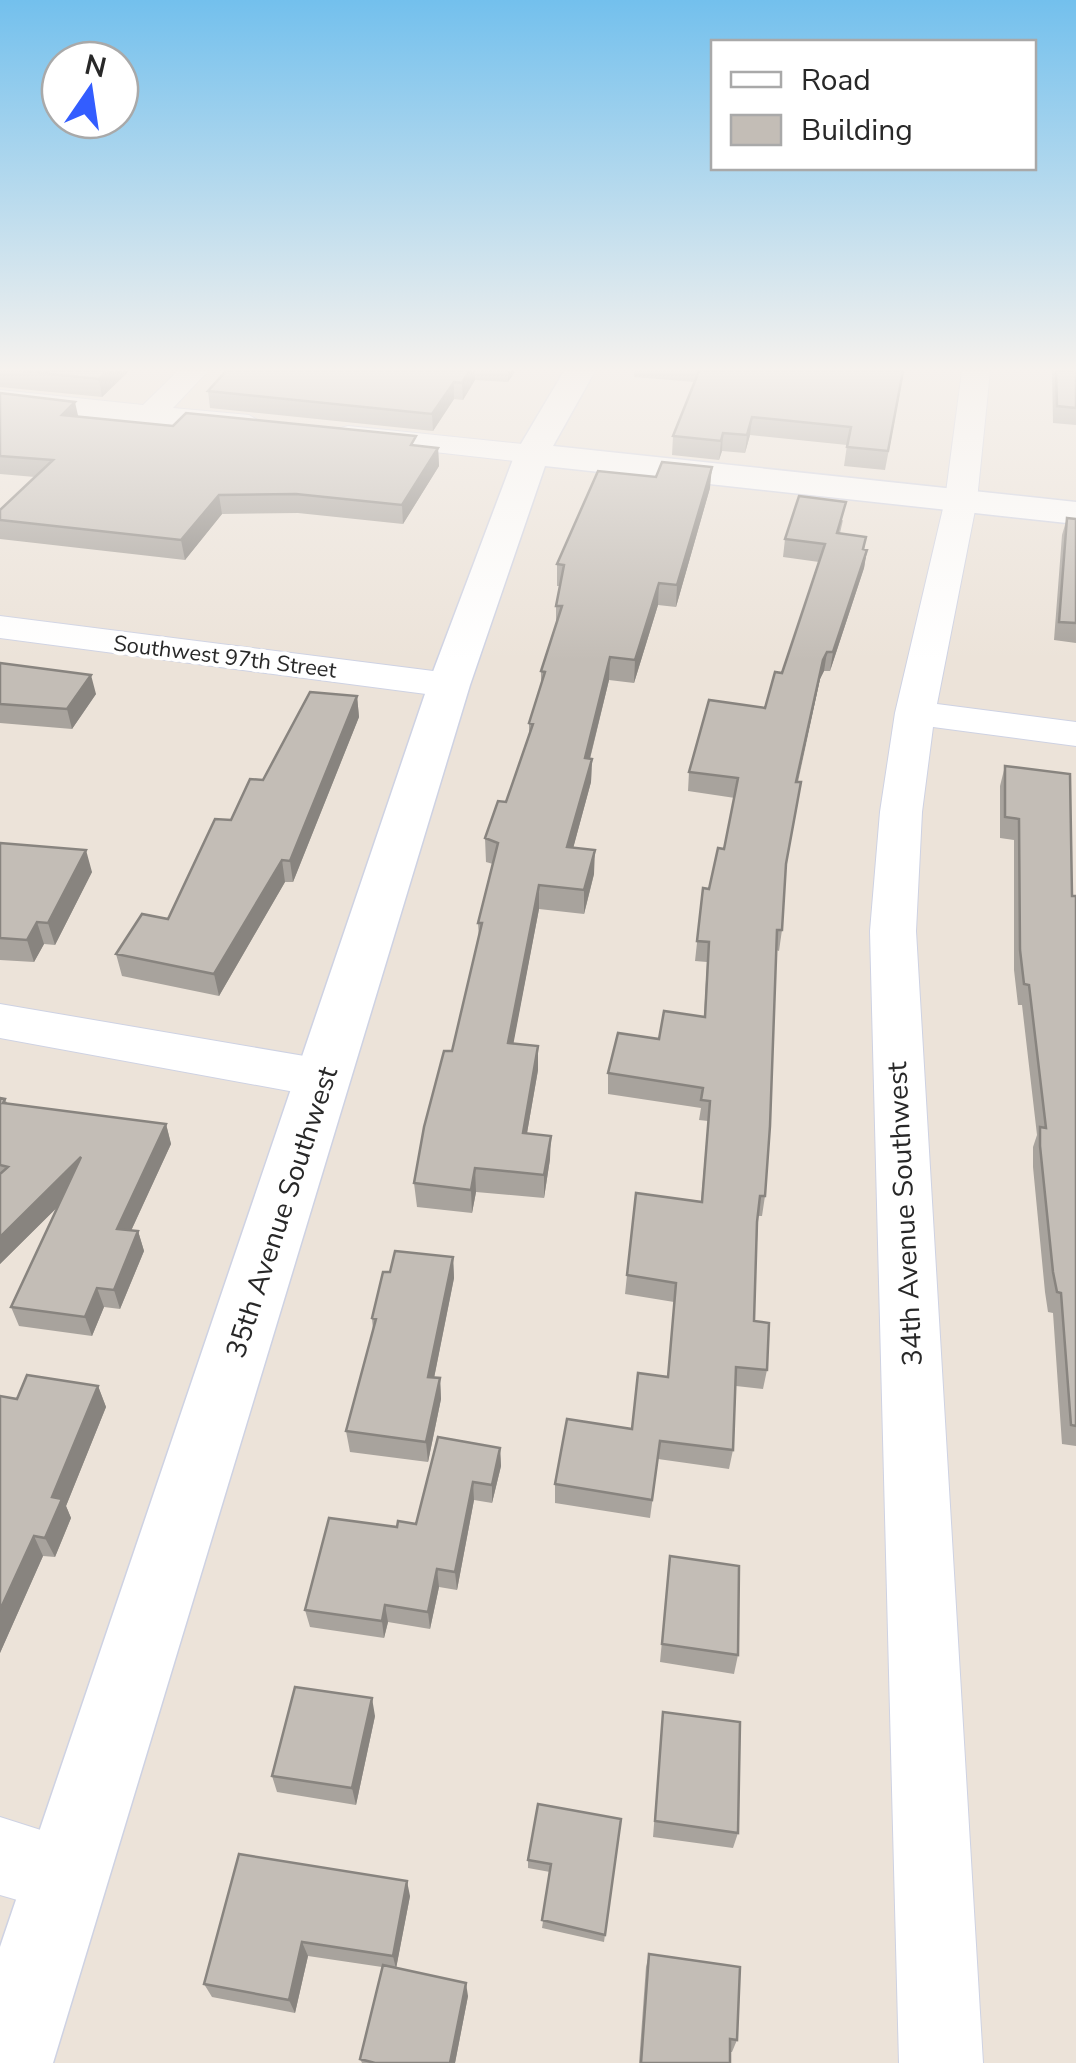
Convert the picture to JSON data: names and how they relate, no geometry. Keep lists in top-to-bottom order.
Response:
{
  "streets": {
    "street": ["Southwest 97th Street", "35th Avenue Southwest", "34th Avenue Southwest"]
  },
  "crossings": [
    ["Southwest 97th Street", "35th Avenue Southwest"]
  ],
  "legend": ["Road", "Building"],
  "north": "top"
}
